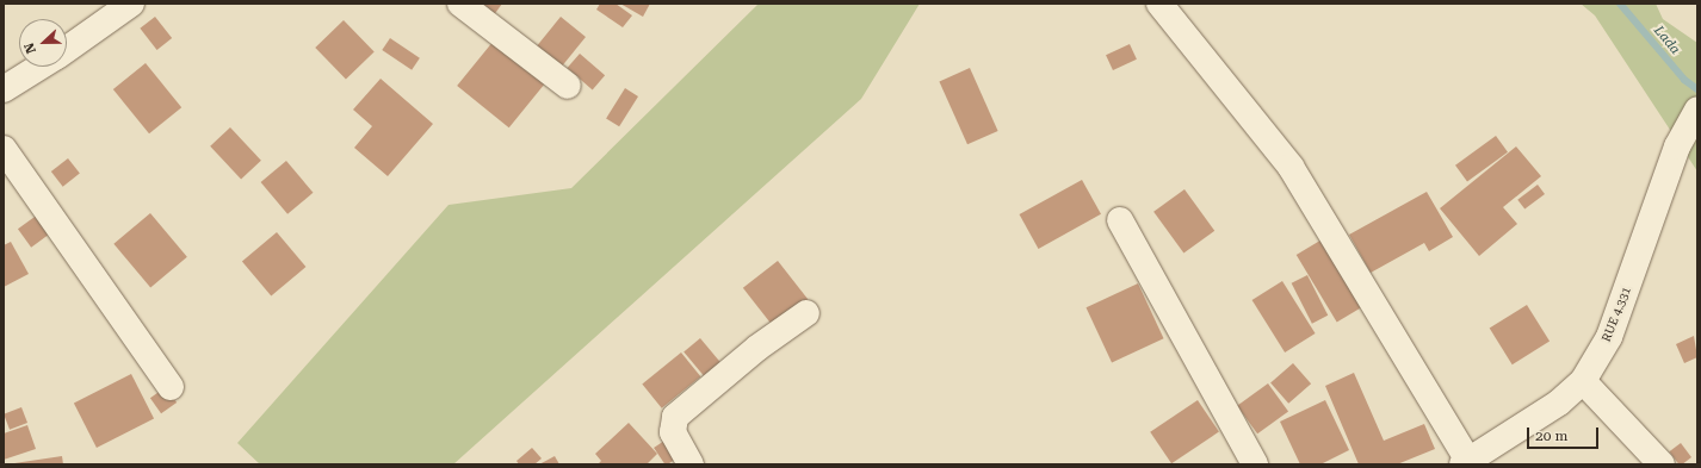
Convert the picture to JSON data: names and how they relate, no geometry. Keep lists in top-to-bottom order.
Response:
{
  "streets": {
    "street": ["RUE 4.331"]
  },
  "water": ["Lada"],
  "scale_bar": "20 m",
  "north": "left"
}
